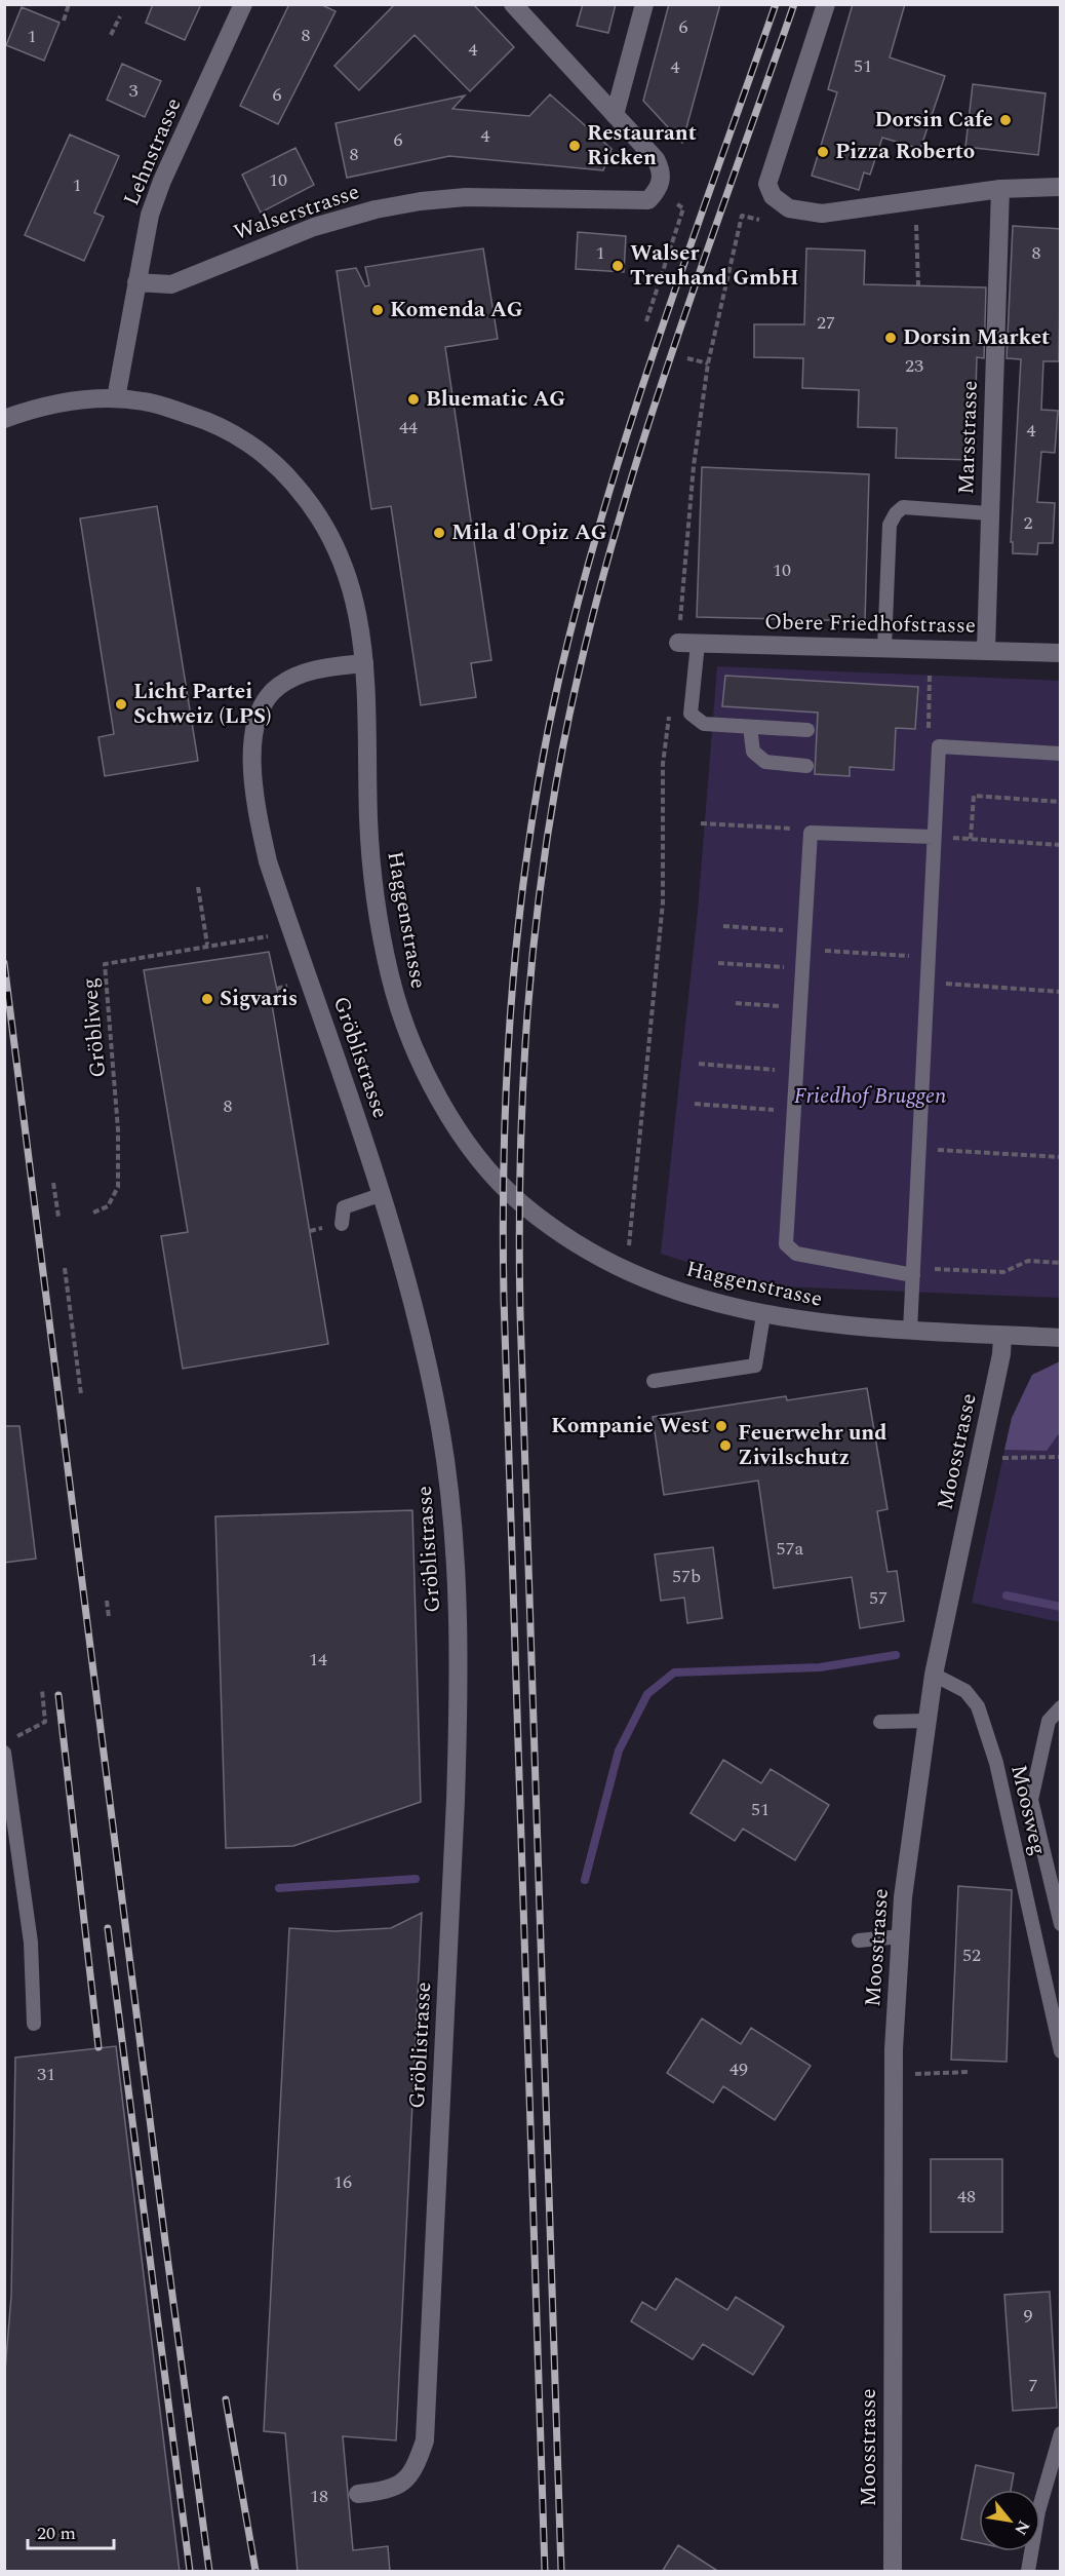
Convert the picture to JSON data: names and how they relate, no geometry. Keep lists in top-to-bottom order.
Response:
{
  "streets": {
    "street": [
      "Lehnstrasse",
      "Walserstrasse",
      "Marsstrasse",
      "Obere Friedhofstrasse",
      "Haggenstrasse",
      "Gröblistrasse",
      "Moosstrasse"
    ],
    "lane": ["Moosweg"],
    "path": ["Gröbliweg"]
  },
  "crossings": [
    ["Lehnstrasse", "Walserstrasse"],
    ["Lehnstrasse", "Haggenstrasse"],
    ["Marsstrasse", "Obere Friedhofstrasse"],
    ["Haggenstrasse", "Gröblistrasse"],
    ["Haggenstrasse", "Moosstrasse"],
    ["Moosstrasse", "Moosweg"]
  ],
  "parks": ["Friedhof Bruggen"],
  "places": [
    "Dorsin Cafe",
    "Restaurant Ricken",
    "Pizza Roberto",
    "Walser Treuhand GmbH",
    "Komenda AG",
    "Dorsin Market",
    "Bluematic AG",
    "Mila d'Opiz AG",
    "Licht Partei Schweiz (LPS)",
    "Sigvaris",
    "Kompanie West",
    "Feuerwehr und Zivilschutz"
  ],
  "house_numbers": [
    "6",
    "8",
    "1",
    "4",
    "51",
    "4",
    "3",
    "6",
    "4",
    "6",
    "8",
    "10",
    "1",
    "1",
    "8",
    "27",
    "23",
    "44",
    "4",
    "2",
    "10",
    "8",
    "57a",
    "57b",
    "57",
    "14",
    "51",
    "52",
    "49",
    "31",
    "16",
    "48",
    "9",
    "7",
    "18"
  ],
  "scale_bar": "20 m",
  "north": "bottom right"
}
